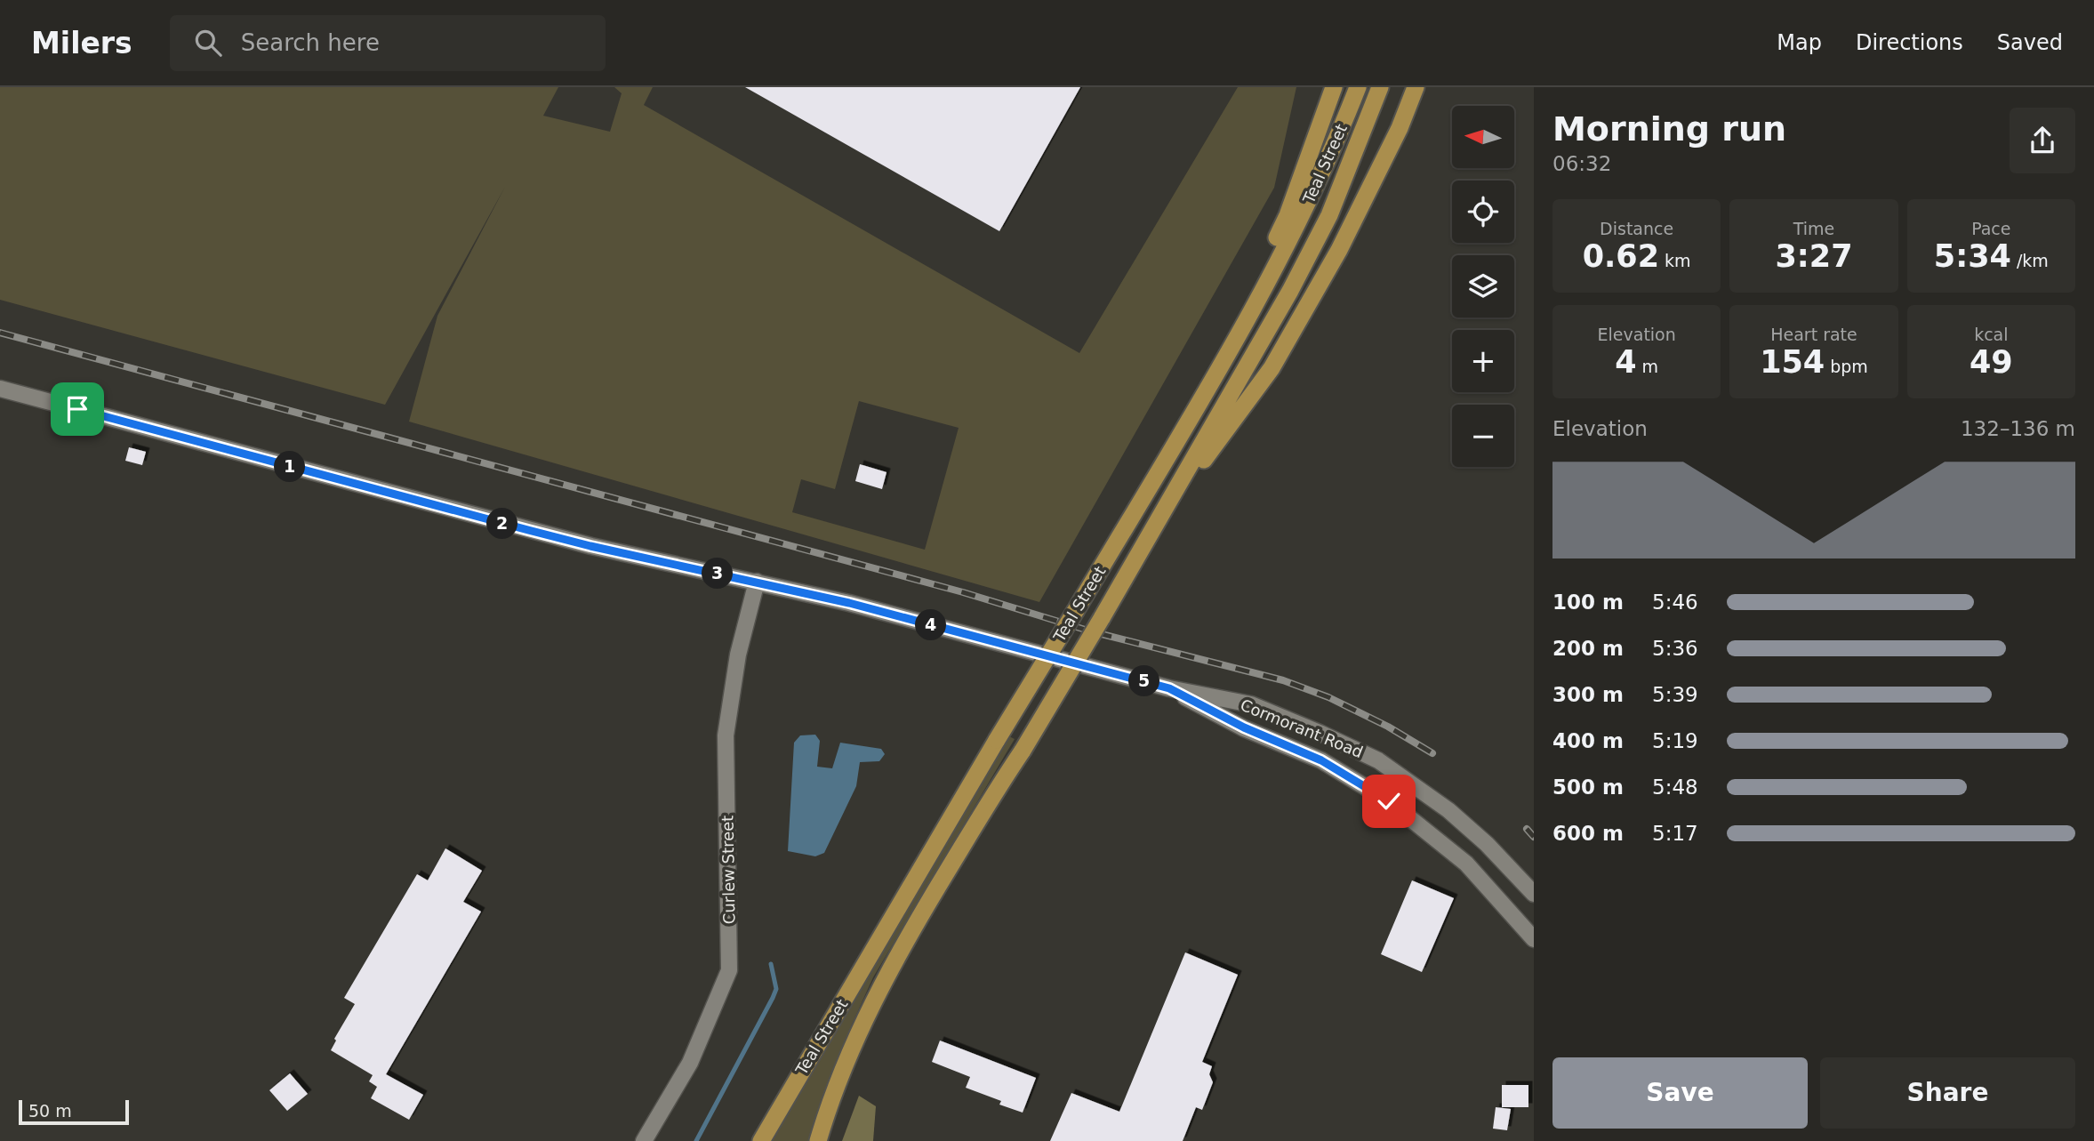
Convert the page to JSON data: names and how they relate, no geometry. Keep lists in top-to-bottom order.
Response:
{
  "streets": {
    "main road": ["Teal Street"],
    "street": ["Cormorant Road", "Curlew Street"]
  },
  "crossings": [
    ["Cormorant Road", "Curlew Street"]
  ],
  "scale_bar": "50 m",
  "north": "left",
  "page": {
    "header": "Milers",
    "search": "Search here",
    "nav": ["Map", "Directions", "Saved"],
    "heading": ["Morning run", "06:32"],
    "map_buttons": ["+", "−"],
    "stats": [
      ["Distance", "0.62 km"],
      ["Time", "3:27"],
      ["Pace", "5:34 /km"],
      ["Elevation", "4 m"],
      ["Heart rate", "154 bpm"],
      ["kcal", "49"]
    ],
    "chart": ["Elevation", "132–136 m"],
    "pins": [
      "1",
      "2",
      "3",
      "4",
      "5"
    ],
    "list": [
      {
        "name": "100 m",
        "note": "5:46"
      },
      {
        "name": "200 m",
        "note": "5:36"
      },
      {
        "name": "300 m",
        "note": "5:39"
      },
      {
        "name": "400 m",
        "note": "5:19"
      },
      {
        "name": "500 m",
        "note": "5:48"
      },
      {
        "name": "600 m",
        "note": "5:17"
      }
    ],
    "buttons": ["Save", "Share"],
    "scale": "50 m"
  }
}
